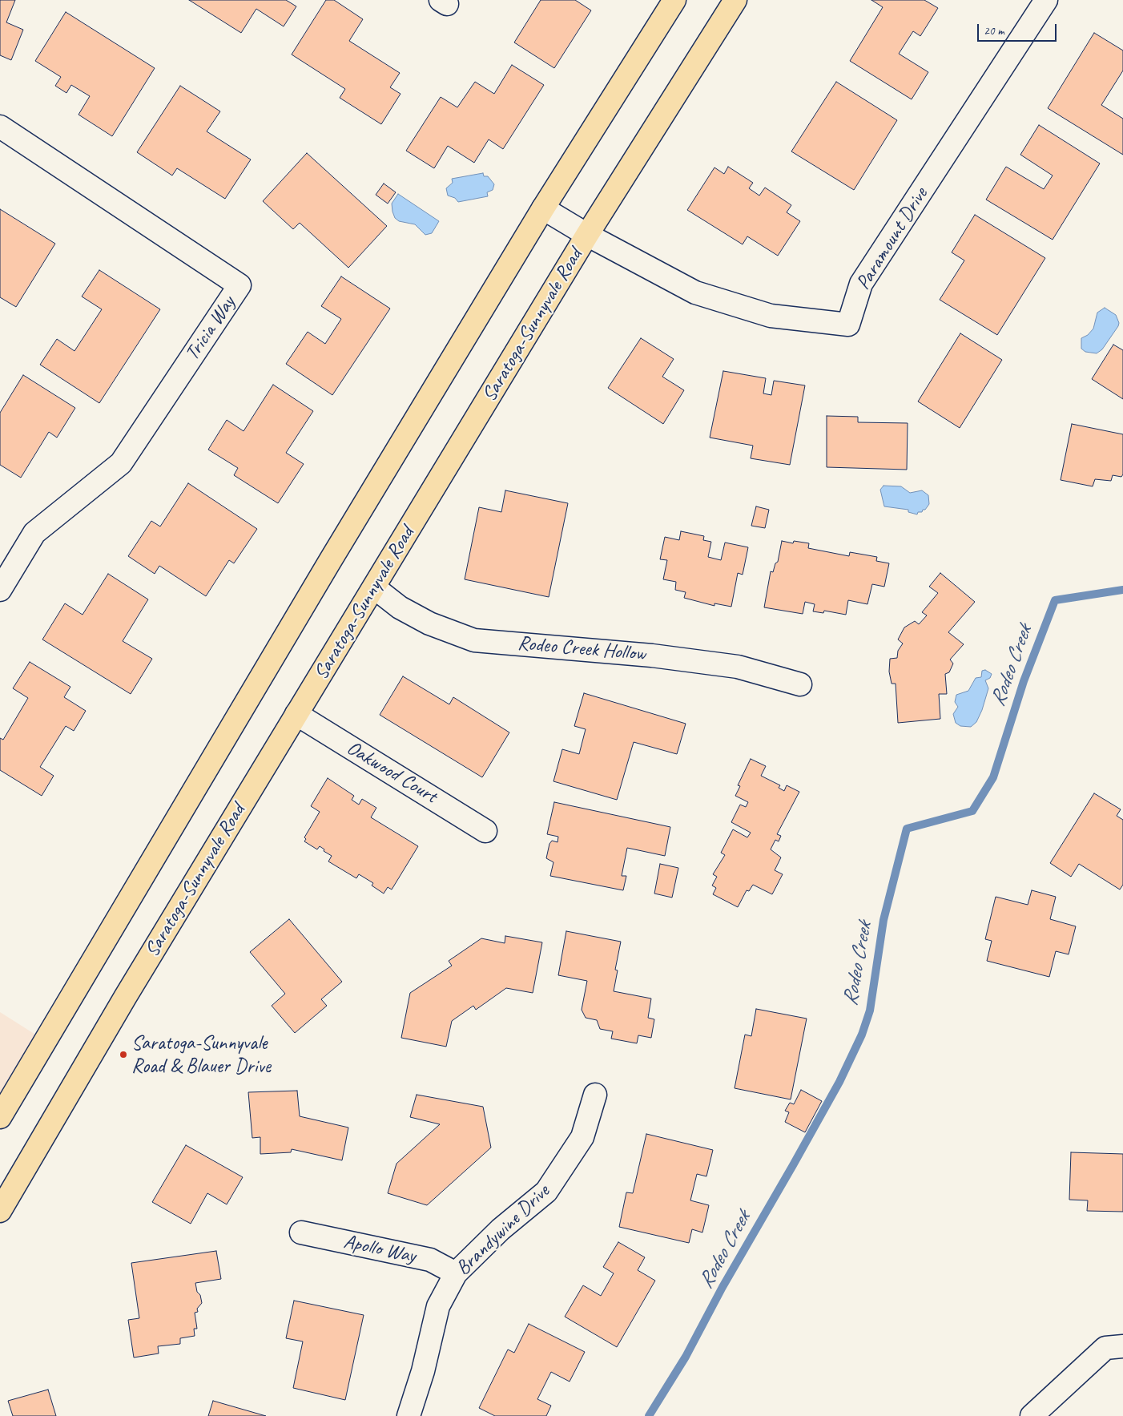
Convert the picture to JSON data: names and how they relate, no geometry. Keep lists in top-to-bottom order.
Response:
{
  "streets": {
    "main road": ["Saratoga-Sunnyvale Road"],
    "street": [
      "Paramount Drive",
      "Tricia Way",
      "Rodeo Creek Hollow",
      "Oakwood Court",
      "Brandywine Drive",
      "Apollo Way"
    ]
  },
  "crossings": [
    ["Paramount Drive", "Saratoga-Sunnyvale Road"],
    ["Saratoga-Sunnyvale Road", "Rodeo Creek Hollow"],
    ["Saratoga-Sunnyvale Road", "Oakwood Court"],
    ["Brandywine Drive", "Apollo Way"]
  ],
  "water": ["Rodeo Creek"],
  "places": ["Saratoga-Sunnyvale Road & Blauer Drive"],
  "scale_bar": "20 m"
}
